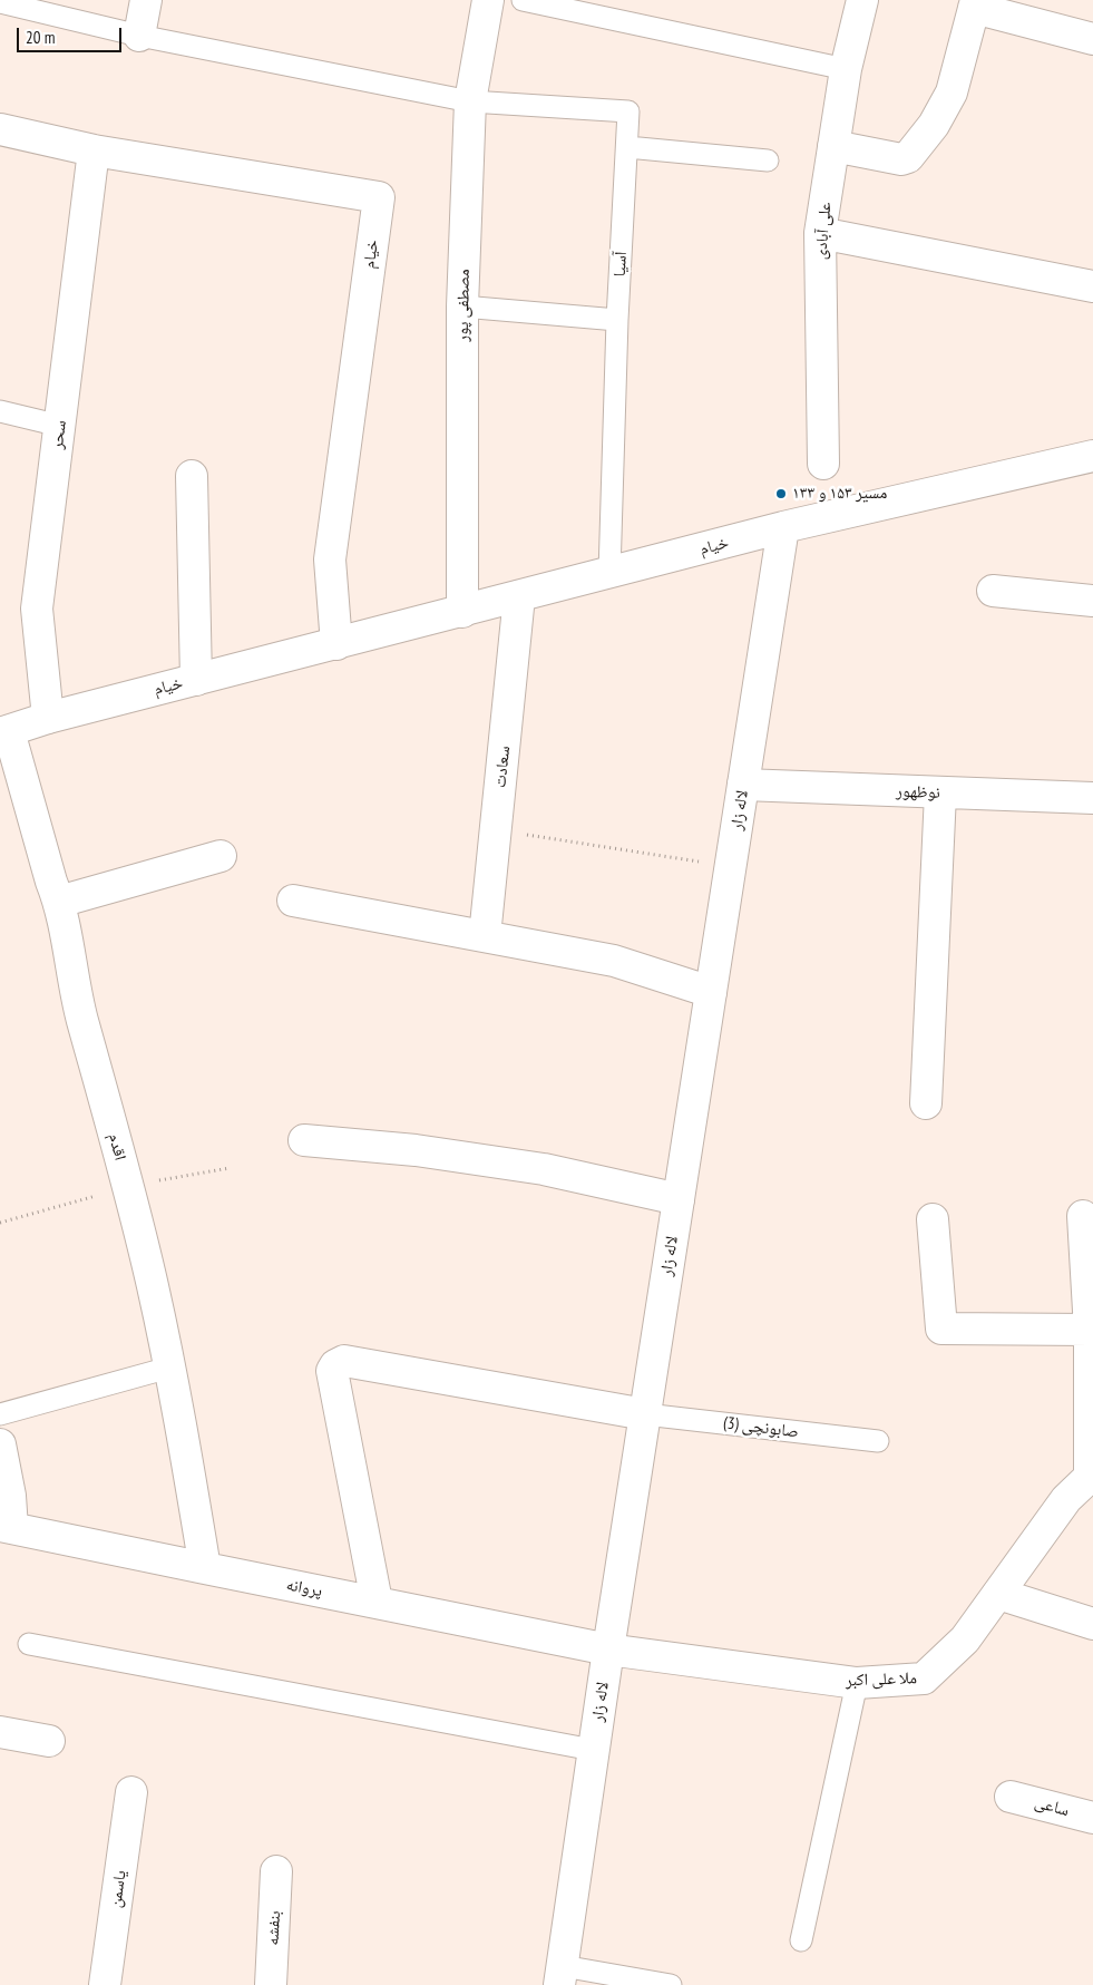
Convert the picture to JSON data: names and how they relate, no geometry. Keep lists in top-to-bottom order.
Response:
{
  "streets": {
    "street": [
      "علی آبادی",
      "خیام",
      "مصطفی پور",
      "سحر",
      "سعادت",
      "نوظهور",
      "لاله زار",
      "اقدم",
      "پروانه",
      "ملا علی اکبر",
      "ساعی",
      "یاسمن",
      "بنفشه"
    ],
    "lane": ["آسیا", "صابونچی (3)"]
  },
  "crossings": [
    ["خیام", "آسیا"],
    ["خیام", "مصطفی پور"],
    ["خیام", "سحر"],
    ["خیام", "سعادت"],
    ["خیام", "لاله زار"],
    ["خیام", "اقدم"],
    ["آسیا", "مصطفی پور"],
    ["نوظهور", "لاله زار"],
    ["لاله زار", "صابونچی (3)"],
    ["لاله زار", "پروانه"],
    ["لاله زار", "ملا علی اکبر"],
    ["اقدم", "پروانه"],
    ["پروانه", "ملا علی اکبر"]
  ],
  "places": ["مسیر ۱۵۳ و ۱۳۳"],
  "scale_bar": "20 m"
}
